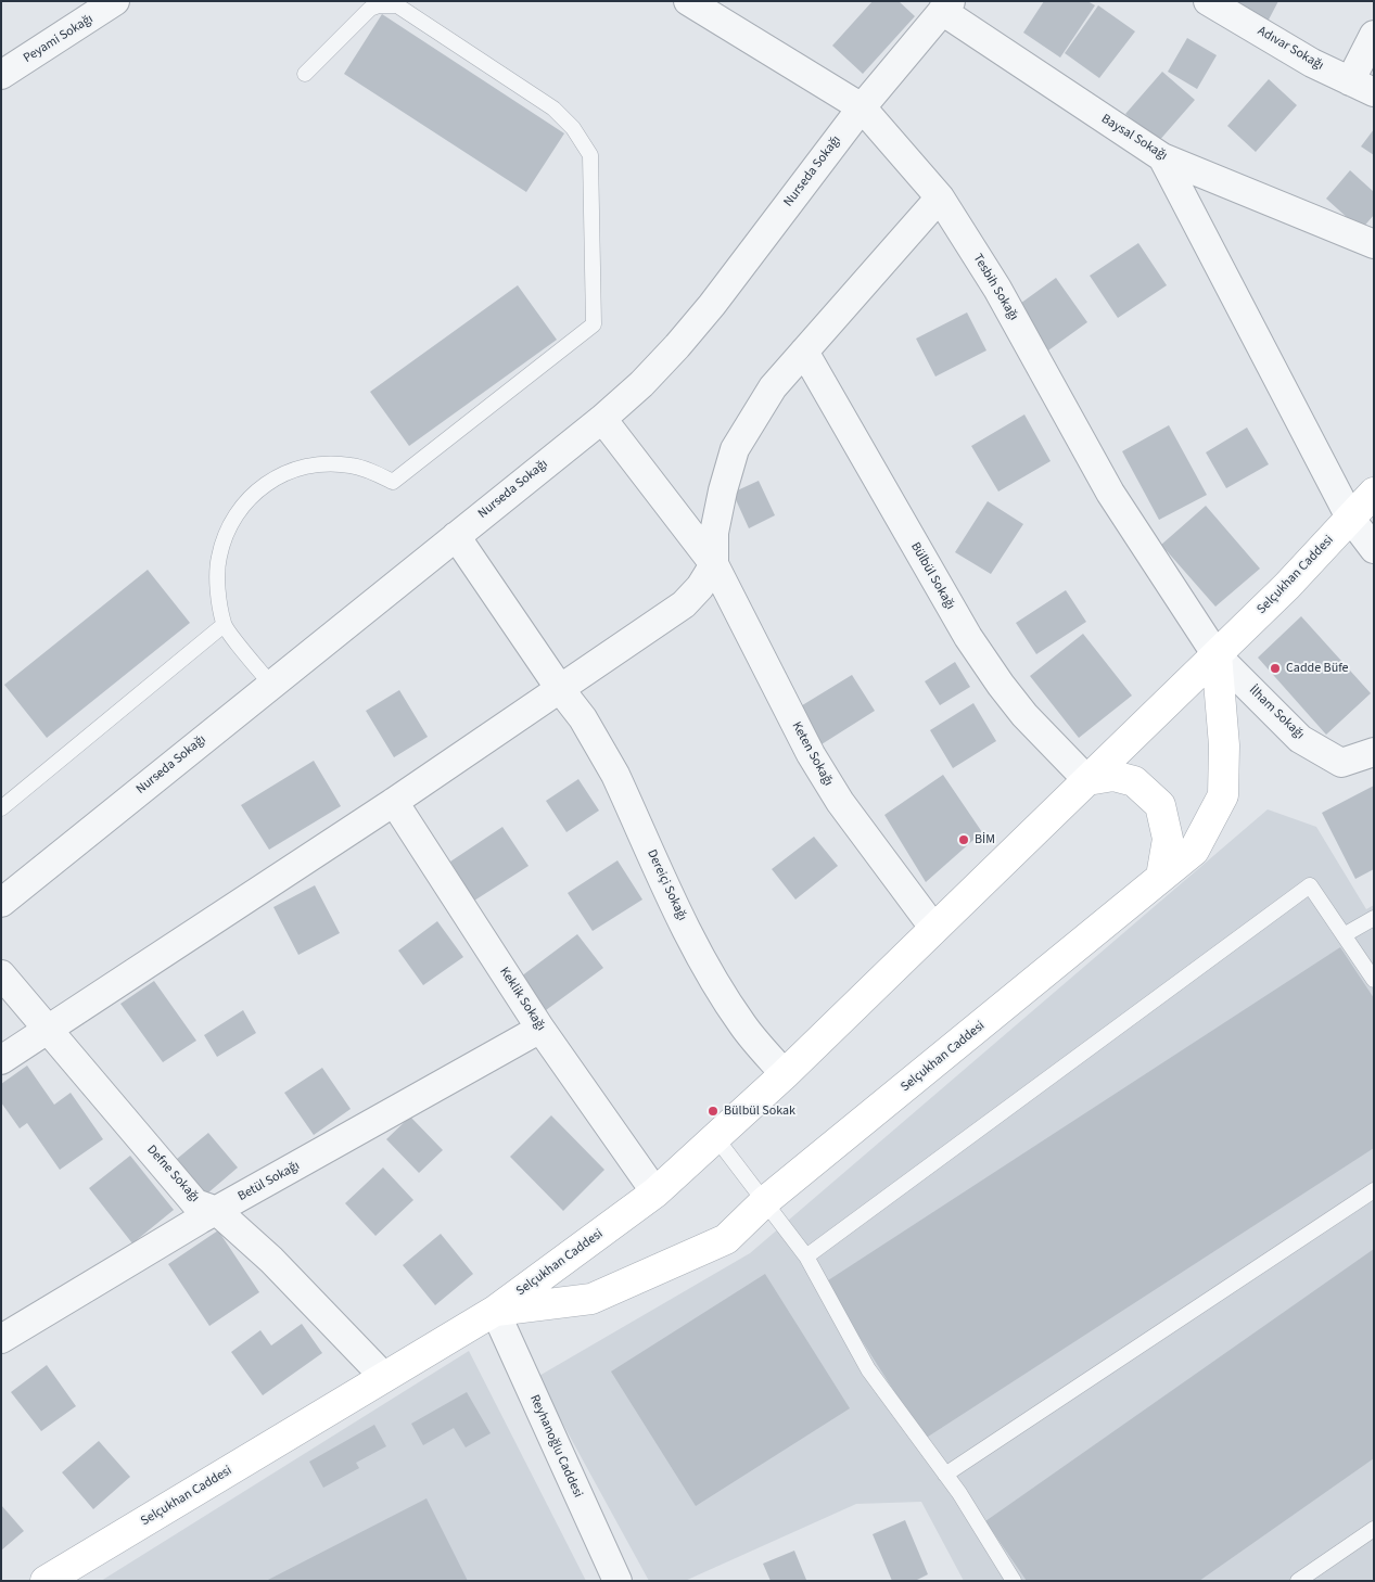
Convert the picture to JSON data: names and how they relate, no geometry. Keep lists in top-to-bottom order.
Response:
{
  "streets": {
    "street": [
      "Peyami Sokağı",
      "Adıvar Sokağı",
      "Baysal Sokağı",
      "Nurseda Sokağı",
      "Tesbih Sokağı",
      "Selçukhan Caddesi",
      "Bülbül Sokağı",
      "İlham Sokağı",
      "Keten Sokağı",
      "Dereiçi Sokağı",
      "Keklik Sokağı",
      "Defne Sokağı",
      "Betül Sokağı",
      "Reyhanoğlu Caddesi"
    ]
  },
  "crossings": [
    ["Baysal Sokağı", "Nurseda Sokağı"],
    ["Nurseda Sokağı", "Tesbih Sokağı"],
    ["Nurseda Sokağı", "Keten Sokağı"],
    ["Nurseda Sokağı", "Dereiçi Sokağı"],
    ["Tesbih Sokağı", "Selçukhan Caddesi"],
    ["Tesbih Sokağı", "İlham Sokağı"],
    ["Selçukhan Caddesi", "Bülbül Sokağı"],
    ["Selçukhan Caddesi", "İlham Sokağı"],
    ["Selçukhan Caddesi", "Keten Sokağı"],
    ["Selçukhan Caddesi", "Dereiçi Sokağı"],
    ["Selçukhan Caddesi", "Keklik Sokağı"],
    ["Selçukhan Caddesi", "Defne Sokağı"],
    ["Selçukhan Caddesi", "Reyhanoğlu Caddesi"],
    ["Keklik Sokağı", "Betül Sokağı"],
    ["Defne Sokağı", "Betül Sokağı"]
  ],
  "places": ["Cadde Büfe", "BİM", "Bülbül Sokak"]
}
